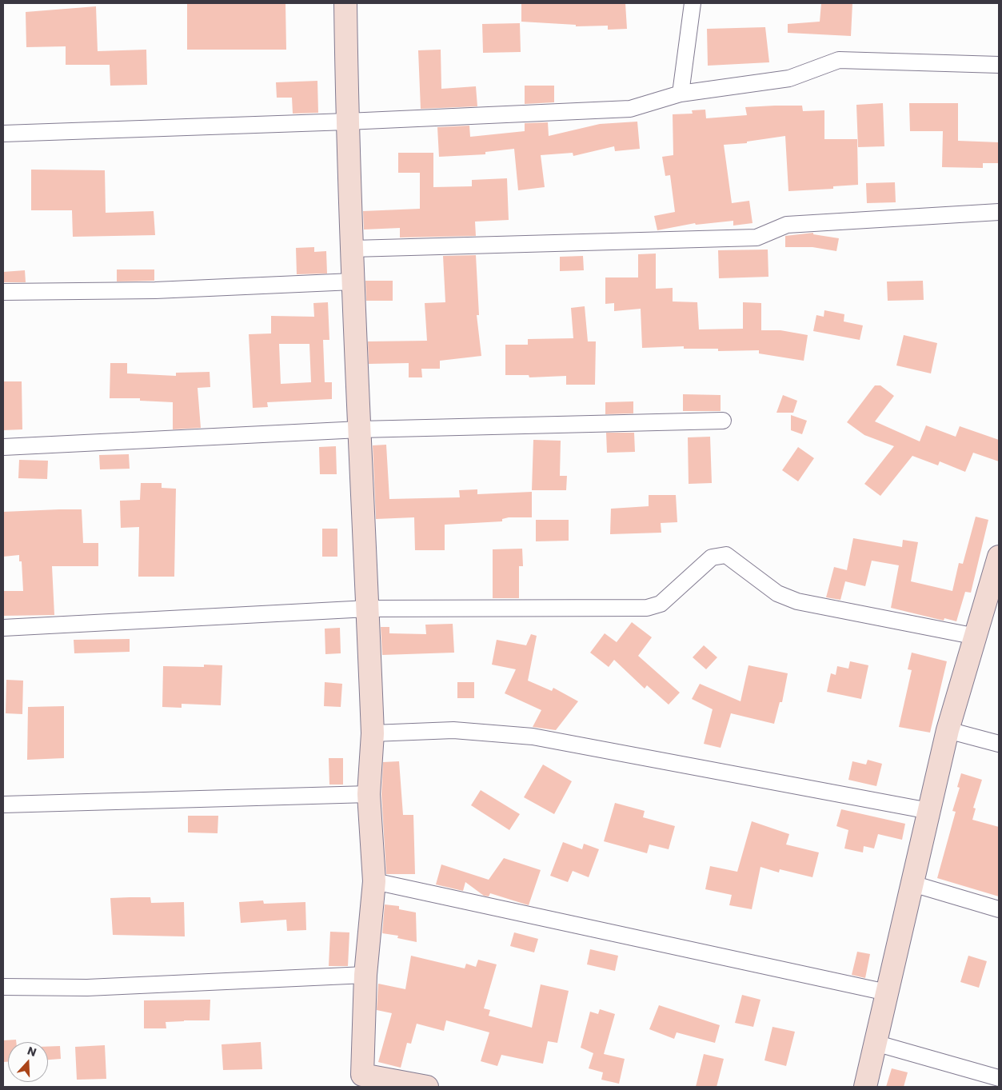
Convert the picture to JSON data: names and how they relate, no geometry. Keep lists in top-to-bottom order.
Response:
{
  "north": "top"
}
